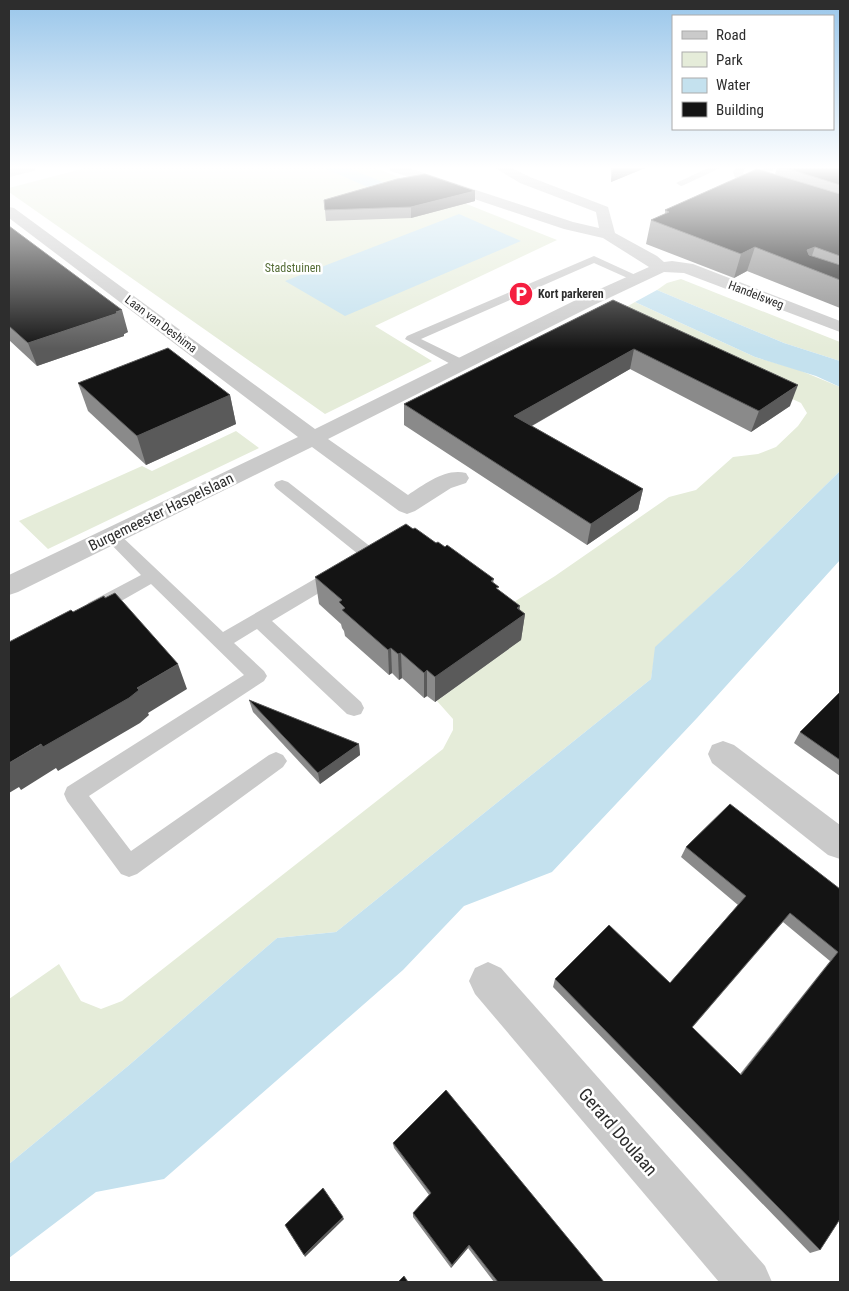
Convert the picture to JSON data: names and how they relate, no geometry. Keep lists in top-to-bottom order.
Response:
{
  "streets": {
    "street": [
      "Handelsweg",
      "Laan van Deshima",
      "Burgemeester Haspelslaan",
      "Gerard Doulaan"
    ]
  },
  "crossings": [
    ["Laan van Deshima", "Burgemeester Haspelslaan"]
  ],
  "parks": ["Stadstuinen"],
  "places": {
    "parking": ["Kort parkeren"]
  },
  "legend": [
    "Road",
    "Park",
    "Water",
    "Building"
  ]
}
